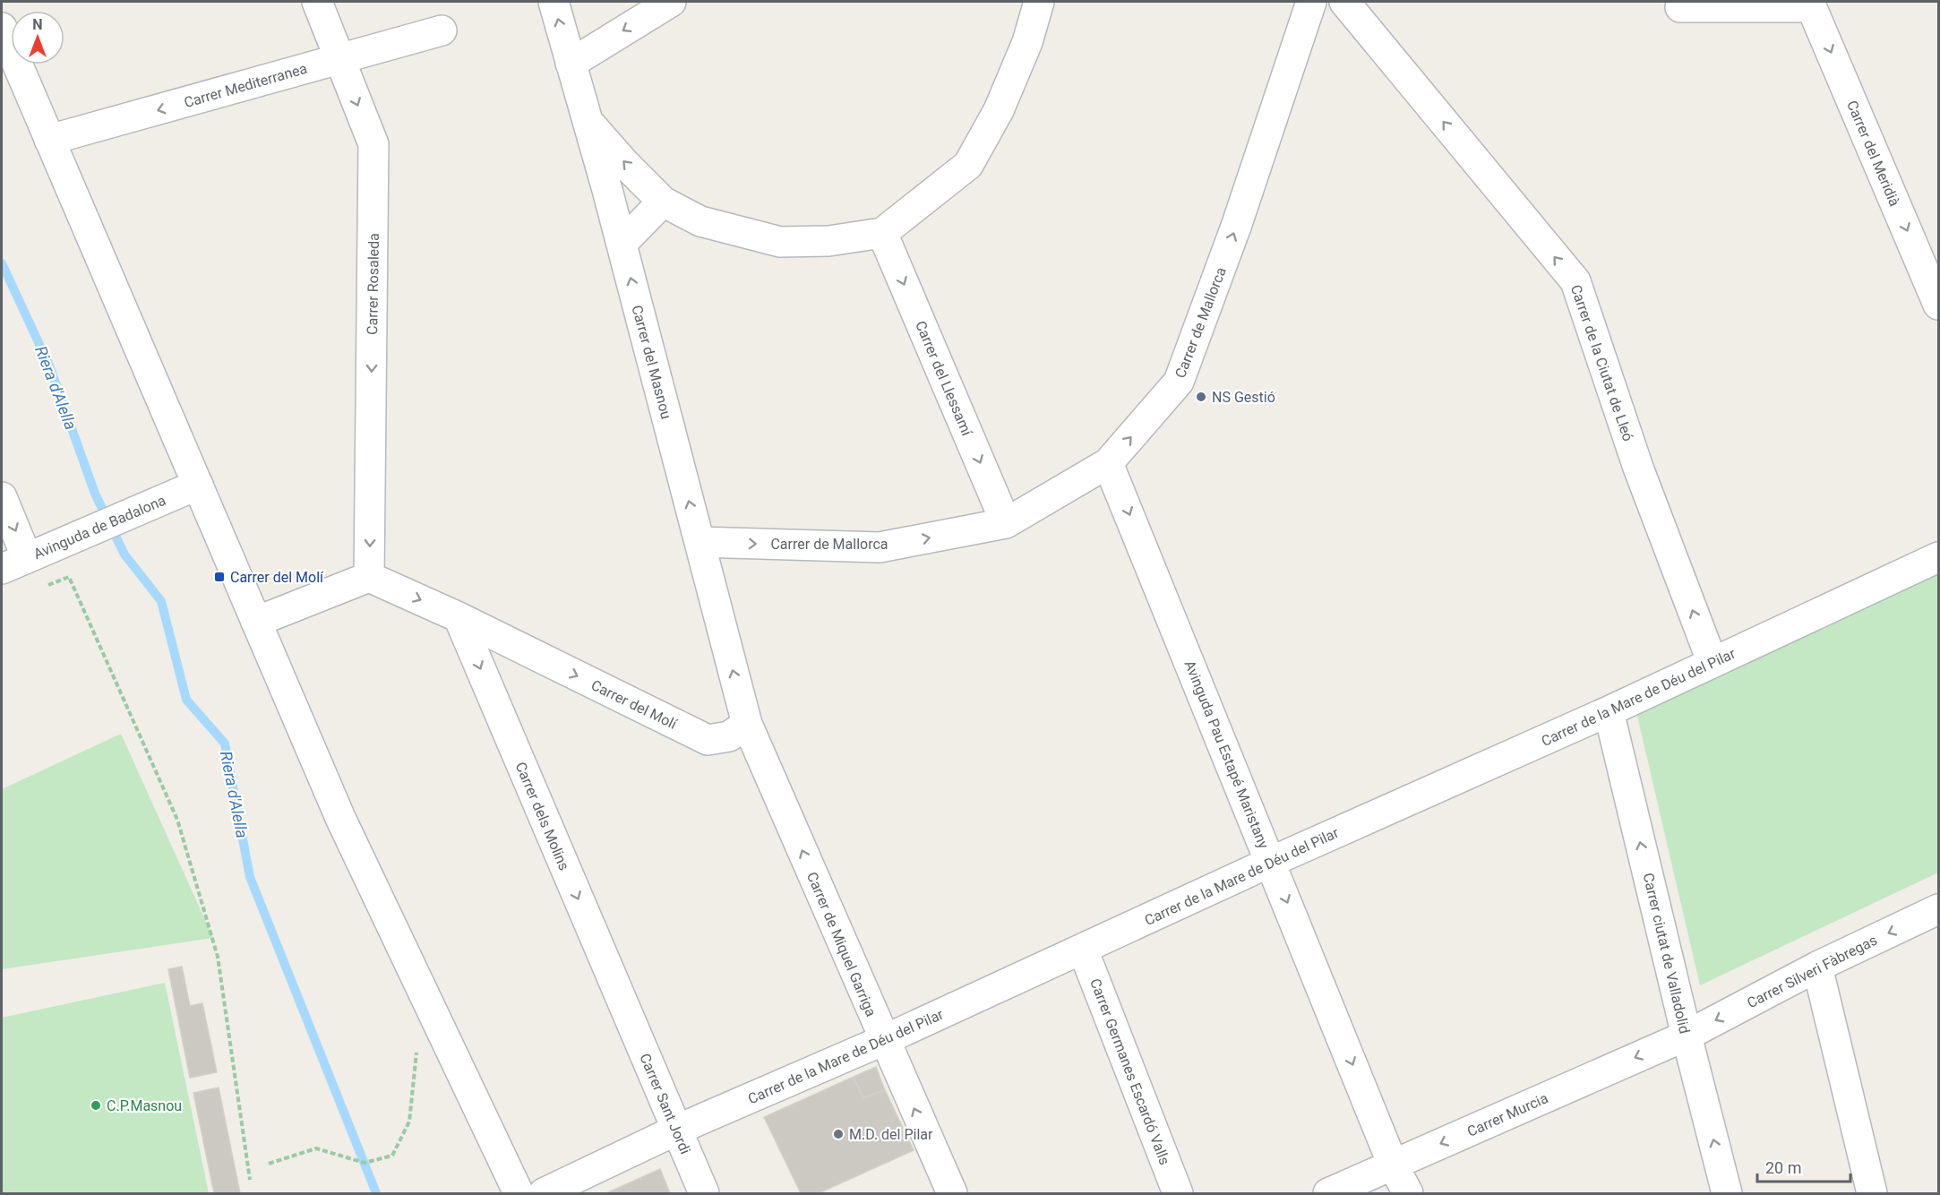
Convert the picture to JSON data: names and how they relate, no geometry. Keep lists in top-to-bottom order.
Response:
{
  "streets": {
    "street": [
      "Carrer Mediterranea",
      "Carrer del Meridià",
      "Carrer Rosaleda",
      "Carrer de Mallorca",
      "Carrer del Masnou",
      "Carrer de la Ciutat de Lleó",
      "Carrer del Llessamí",
      "Avinguda de Badalona",
      "Carrer de la Mare de Déu del Pilar",
      "Carrer del Molí",
      "Avinguda Pau Estapé Maristany",
      "Carrer dels Molins",
      "Carrer de Miquel Garriga",
      "Carrer ciutat de Valladolid",
      "Carrer Silveri Fàbregas",
      "Carrer Germanes Escardó Valls",
      "Carrer Sant Jordi",
      "Carrer Murcia"
    ]
  },
  "crossings": [
    ["Carrer Mediterranea", "Carrer Rosaleda"],
    ["Carrer Rosaleda", "Carrer del Molí"],
    ["Carrer de Mallorca", "Carrer del Masnou"],
    ["Carrer de Mallorca", "Carrer del Llessamí"],
    ["Carrer de Mallorca", "Avinguda Pau Estapé Maristany"],
    ["Carrer del Masnou", "Carrer del Molí"],
    ["Carrer del Masnou", "Carrer de Miquel Garriga"],
    ["Carrer de la Ciutat de Lleó", "Carrer de la Mare de Déu del Pilar"],
    ["Carrer de la Mare de Déu del Pilar", "Avinguda Pau Estapé Maristany"],
    ["Carrer de la Mare de Déu del Pilar", "Carrer de Miquel Garriga"],
    ["Carrer de la Mare de Déu del Pilar", "Carrer ciutat de Valladolid"],
    ["Carrer de la Mare de Déu del Pilar", "Carrer Germanes Escardó Valls"],
    ["Carrer de la Mare de Déu del Pilar", "Carrer Sant Jordi"],
    ["Carrer del Molí", "Carrer dels Molins"],
    ["Carrer del Molí", "Carrer de Miquel Garriga"],
    ["Avinguda Pau Estapé Maristany", "Carrer Murcia"],
    ["Carrer dels Molins", "Carrer Sant Jordi"],
    ["Carrer ciutat de Valladolid", "Carrer Silveri Fàbregas"],
    ["Carrer ciutat de Valladolid", "Carrer Murcia"],
    ["Carrer Silveri Fàbregas", "Carrer Murcia"]
  ],
  "one_way": [
    "Carrer Mediterranea",
    "Carrer del Meridià",
    "Carrer de Mallorca",
    "Carrer del Masnou",
    "Carrer de la Ciutat de Lleó",
    "Carrer del Llessamí",
    "Carrer del Molí",
    "Avinguda Pau Estapé Maristany",
    "Carrer de Miquel Garriga",
    "Carrer Silveri Fàbregas",
    "Carrer Murcia"
  ],
  "water": ["Riera d'Alella"],
  "places": {
    "other": ["NS Gestió", "C.P.Masnou", "M.D. del Pilar"],
    "transit": ["Carrer del Molí"]
  },
  "scale_bar": "20 m",
  "north": "top"
}
